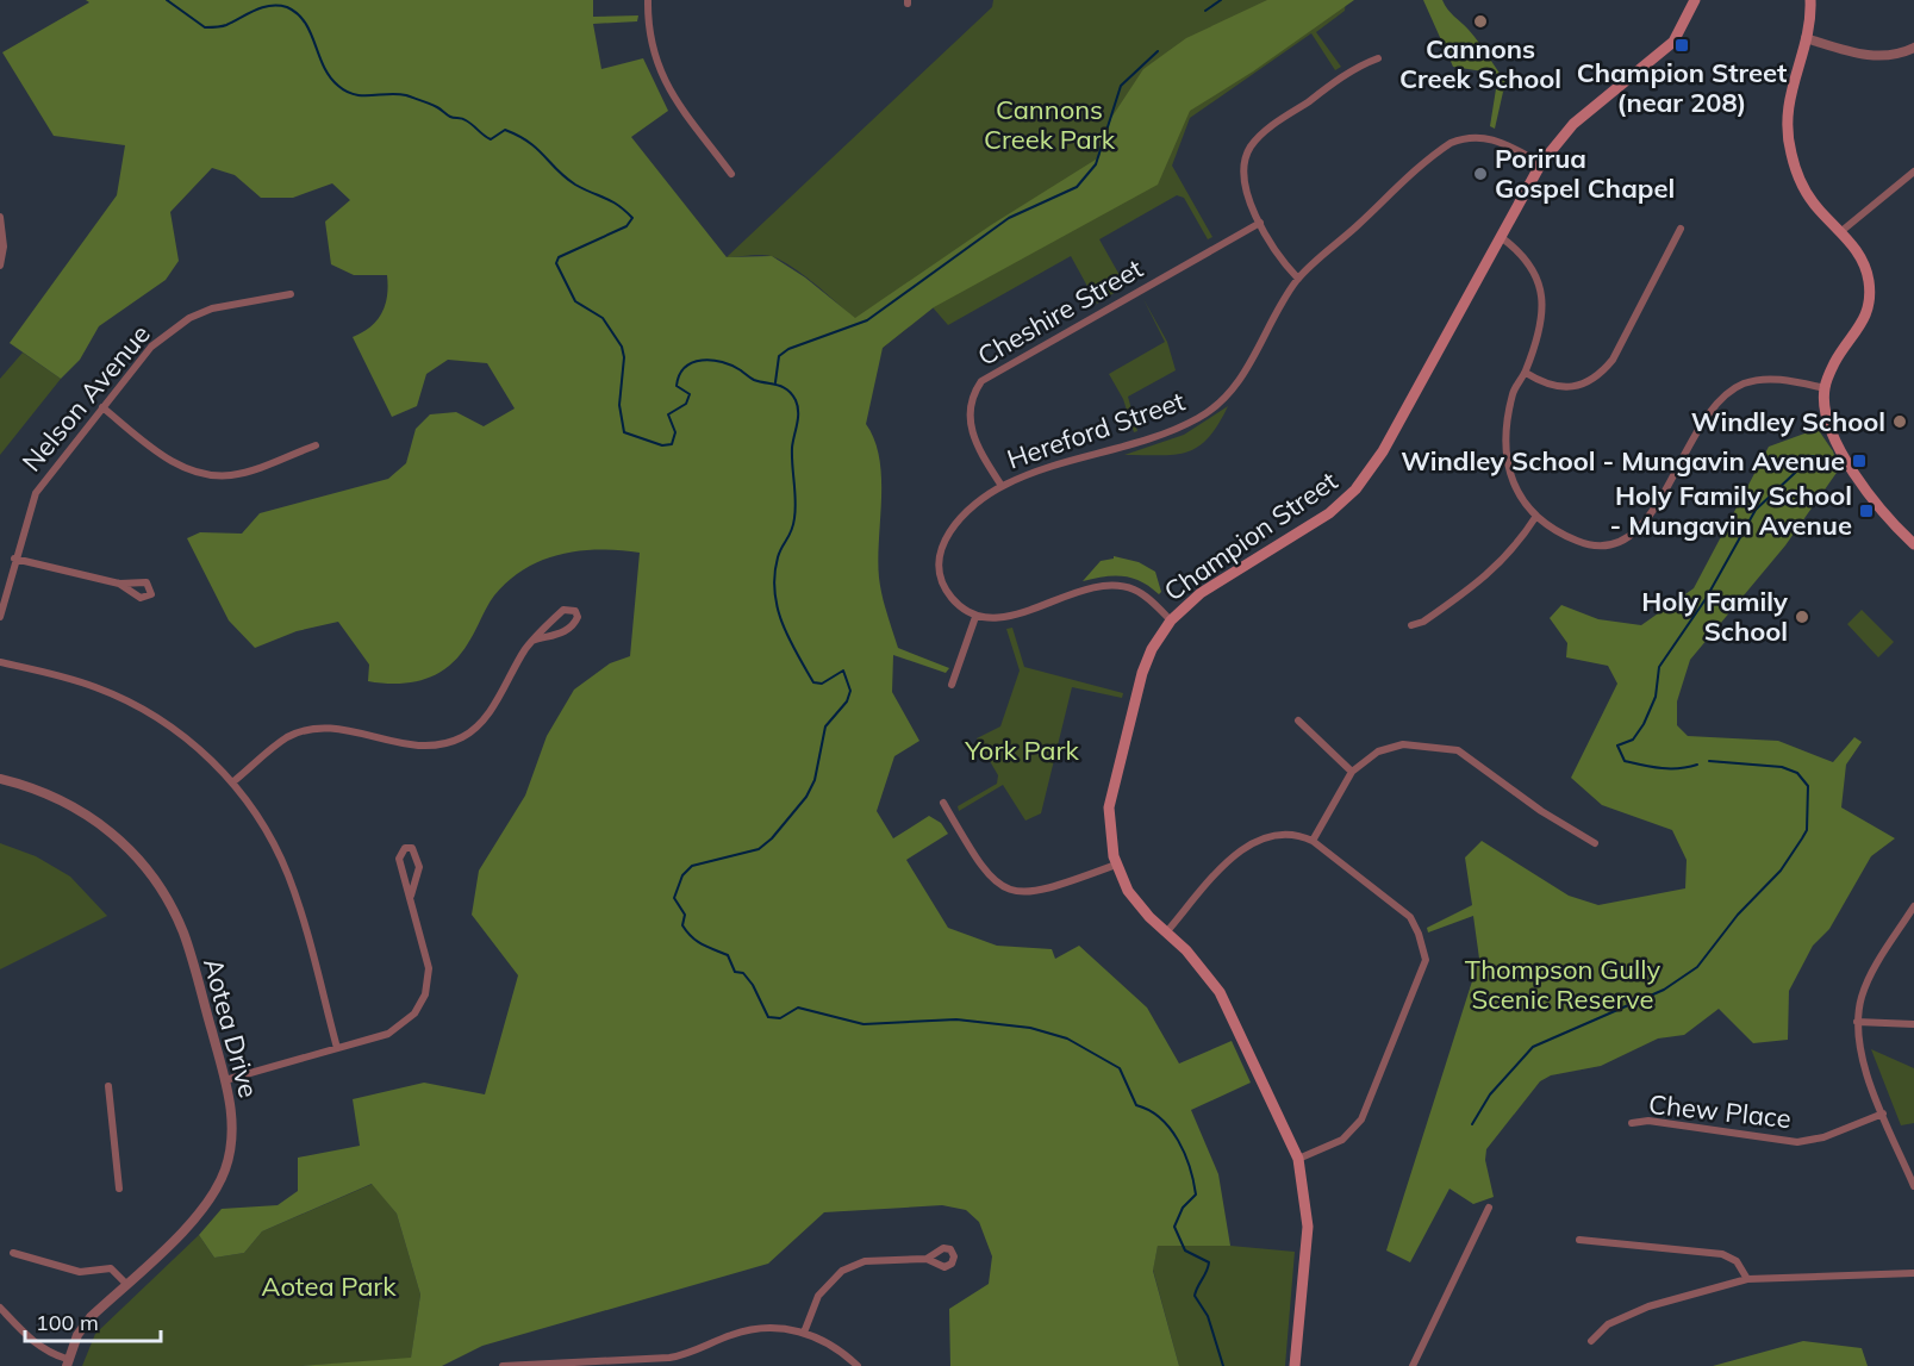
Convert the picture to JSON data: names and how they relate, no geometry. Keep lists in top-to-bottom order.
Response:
{
  "streets": {
    "main road": ["Champion Street"],
    "street": [
      "Cheshire Street",
      "Nelson Avenue",
      "Hereford Street",
      "Aotea Drive",
      "Chew Place"
    ]
  },
  "crossings": [
    ["Cheshire Street", "Hereford Street"],
    ["Hereford Street", "Champion Street"]
  ],
  "parks": [
    "Cannons Creek Park",
    "York Park",
    "Thompson Gully Scenic Reserve",
    "Aotea Park"
  ],
  "places": {
    "other": [
      "Cannons Creek School",
      "Porirua Gospel Chapel",
      "Windley School",
      "Holy Family School"
    ],
    "transit": ["Champion Street (near 208)", "Windley School - Mungavin Avenue", "Holy Family School - Mungavin Avenue"]
  },
  "scale_bar": "100 m"
}
